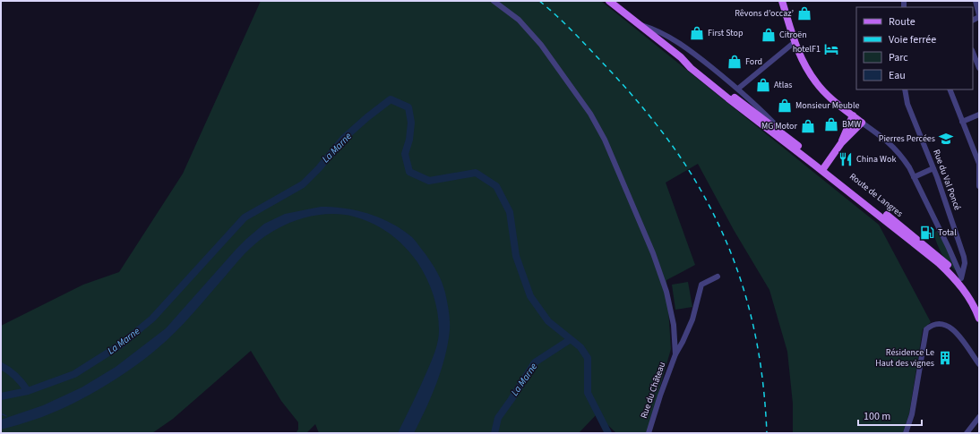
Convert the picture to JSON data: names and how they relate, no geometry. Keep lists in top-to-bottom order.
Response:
{
  "streets": {
    "main road": ["Route de Langres"],
    "street": ["Rue du Val Poncé", "Rue du Château"]
  },
  "crossings": [
    ["Rue du Val Poncé", "Route de Langres"]
  ],
  "water": ["La Marne"],
  "places": {
    "shop": [
      "Rêvons d’occaz’",
      "First Stop",
      "Citroën",
      "Ford",
      "Atlas",
      "Monsieur Meuble",
      "BMW",
      "MG Motor"
    ],
    "hotel": ["hotelF1"],
    "school or university": ["Pierres Percées"],
    "restaurant": ["China Wok"],
    "fuel station": ["Total"],
    "building": ["Résidence Le Haut des vignes"]
  },
  "legend": [
    "Route",
    "Voie ferrée",
    "Parc",
    "Eau"
  ],
  "scale_bar": "100 m"
}
